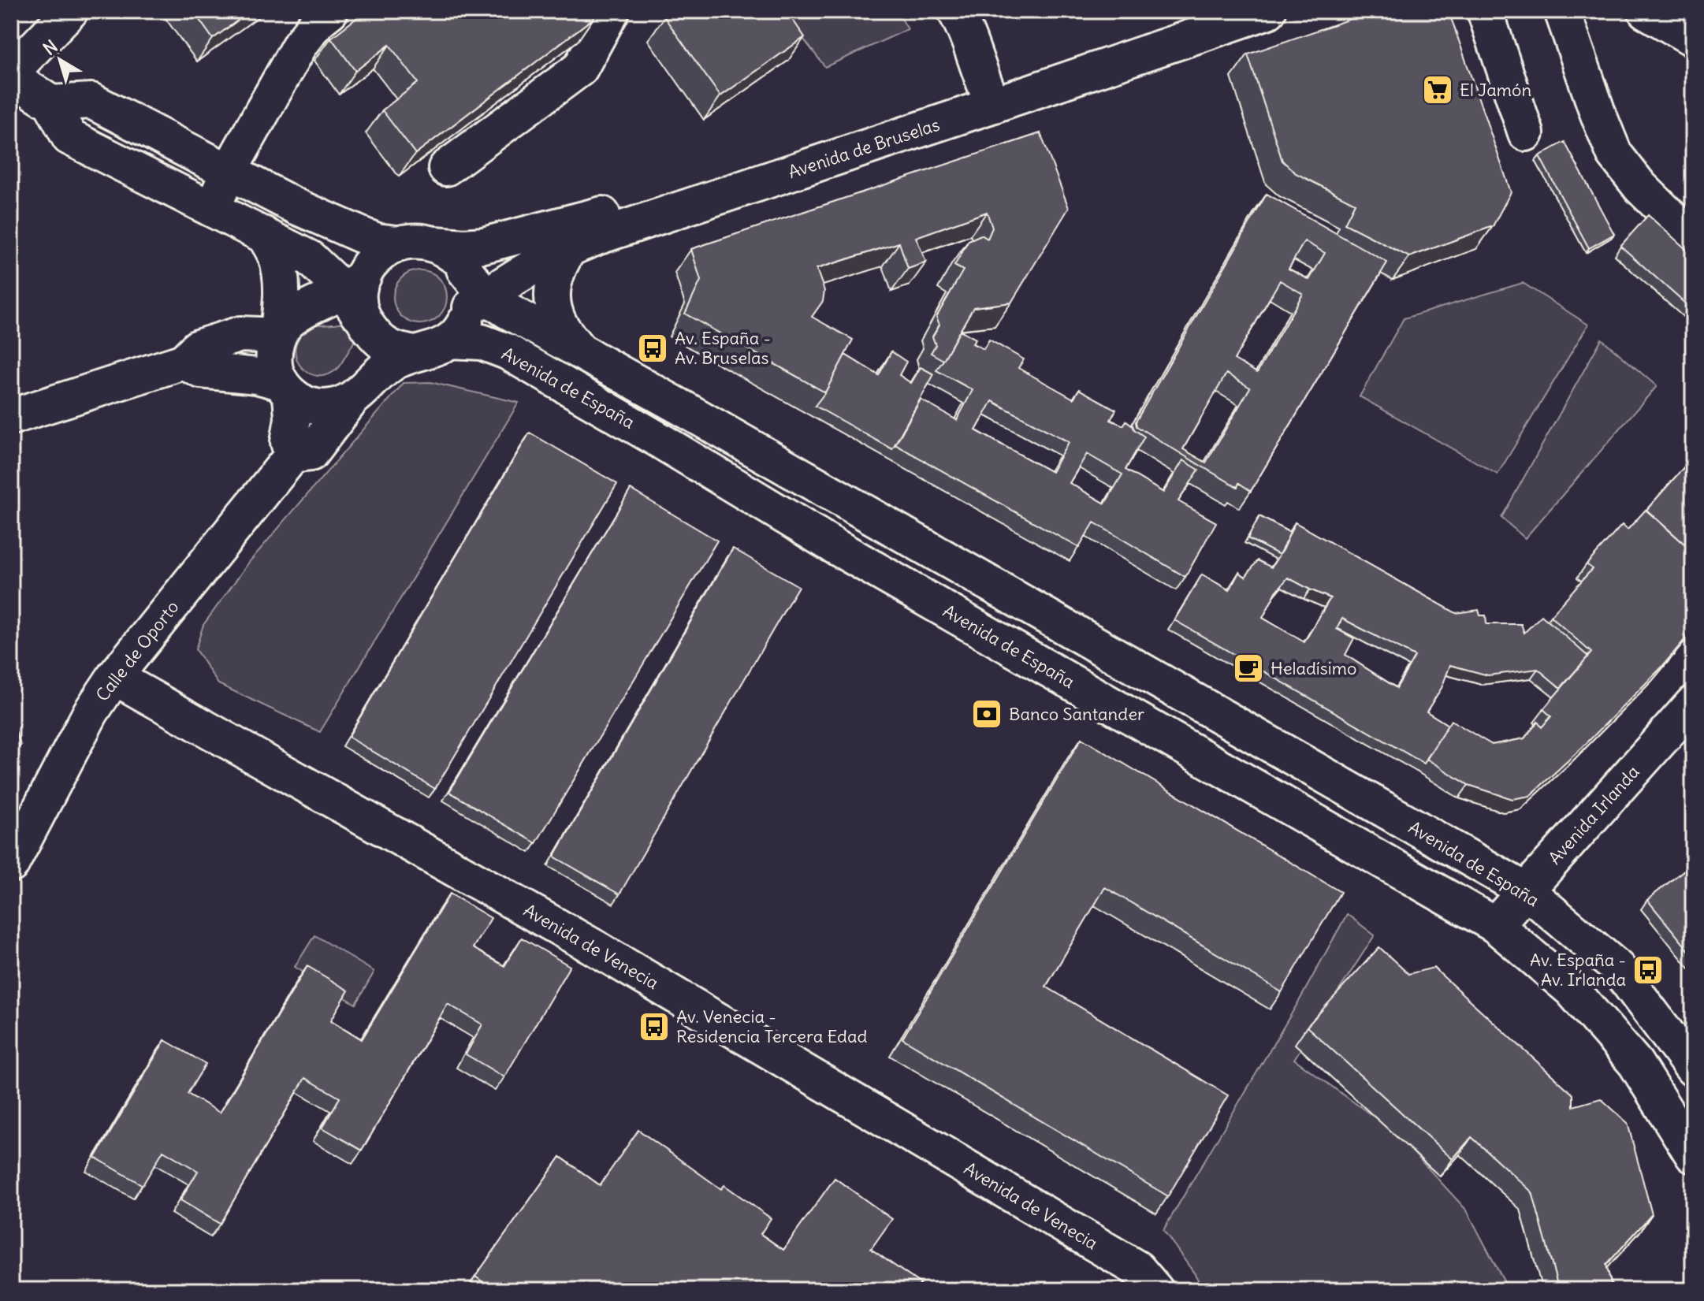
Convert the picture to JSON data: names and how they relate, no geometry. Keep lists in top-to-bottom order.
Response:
{
  "streets": {
    "main road": [
      "Avenida de Bruselas",
      "Avenida de España",
      "Calle de Oporto",
      "Avenida Irlanda",
      "Avenida de Venecia"
    ]
  },
  "crossings": [
    ["Avenida de Bruselas", "Avenida de España"],
    ["Avenida de Bruselas", "Calle de Oporto"],
    ["Avenida de España", "Calle de Oporto"],
    ["Avenida de España", "Avenida Irlanda"],
    ["Calle de Oporto", "Avenida de Venecia"]
  ],
  "places": {
    "supermarket": ["El Jamón"],
    "bus stop": ["Av. España - Av. Bruselas", "Av. España - Av. Irlanda", "Av. Venecia - Residencia Tercera Edad"],
    "cafe": ["Heladísimo"],
    "bank": ["Banco Santander"]
  },
  "north": "top left"
}
